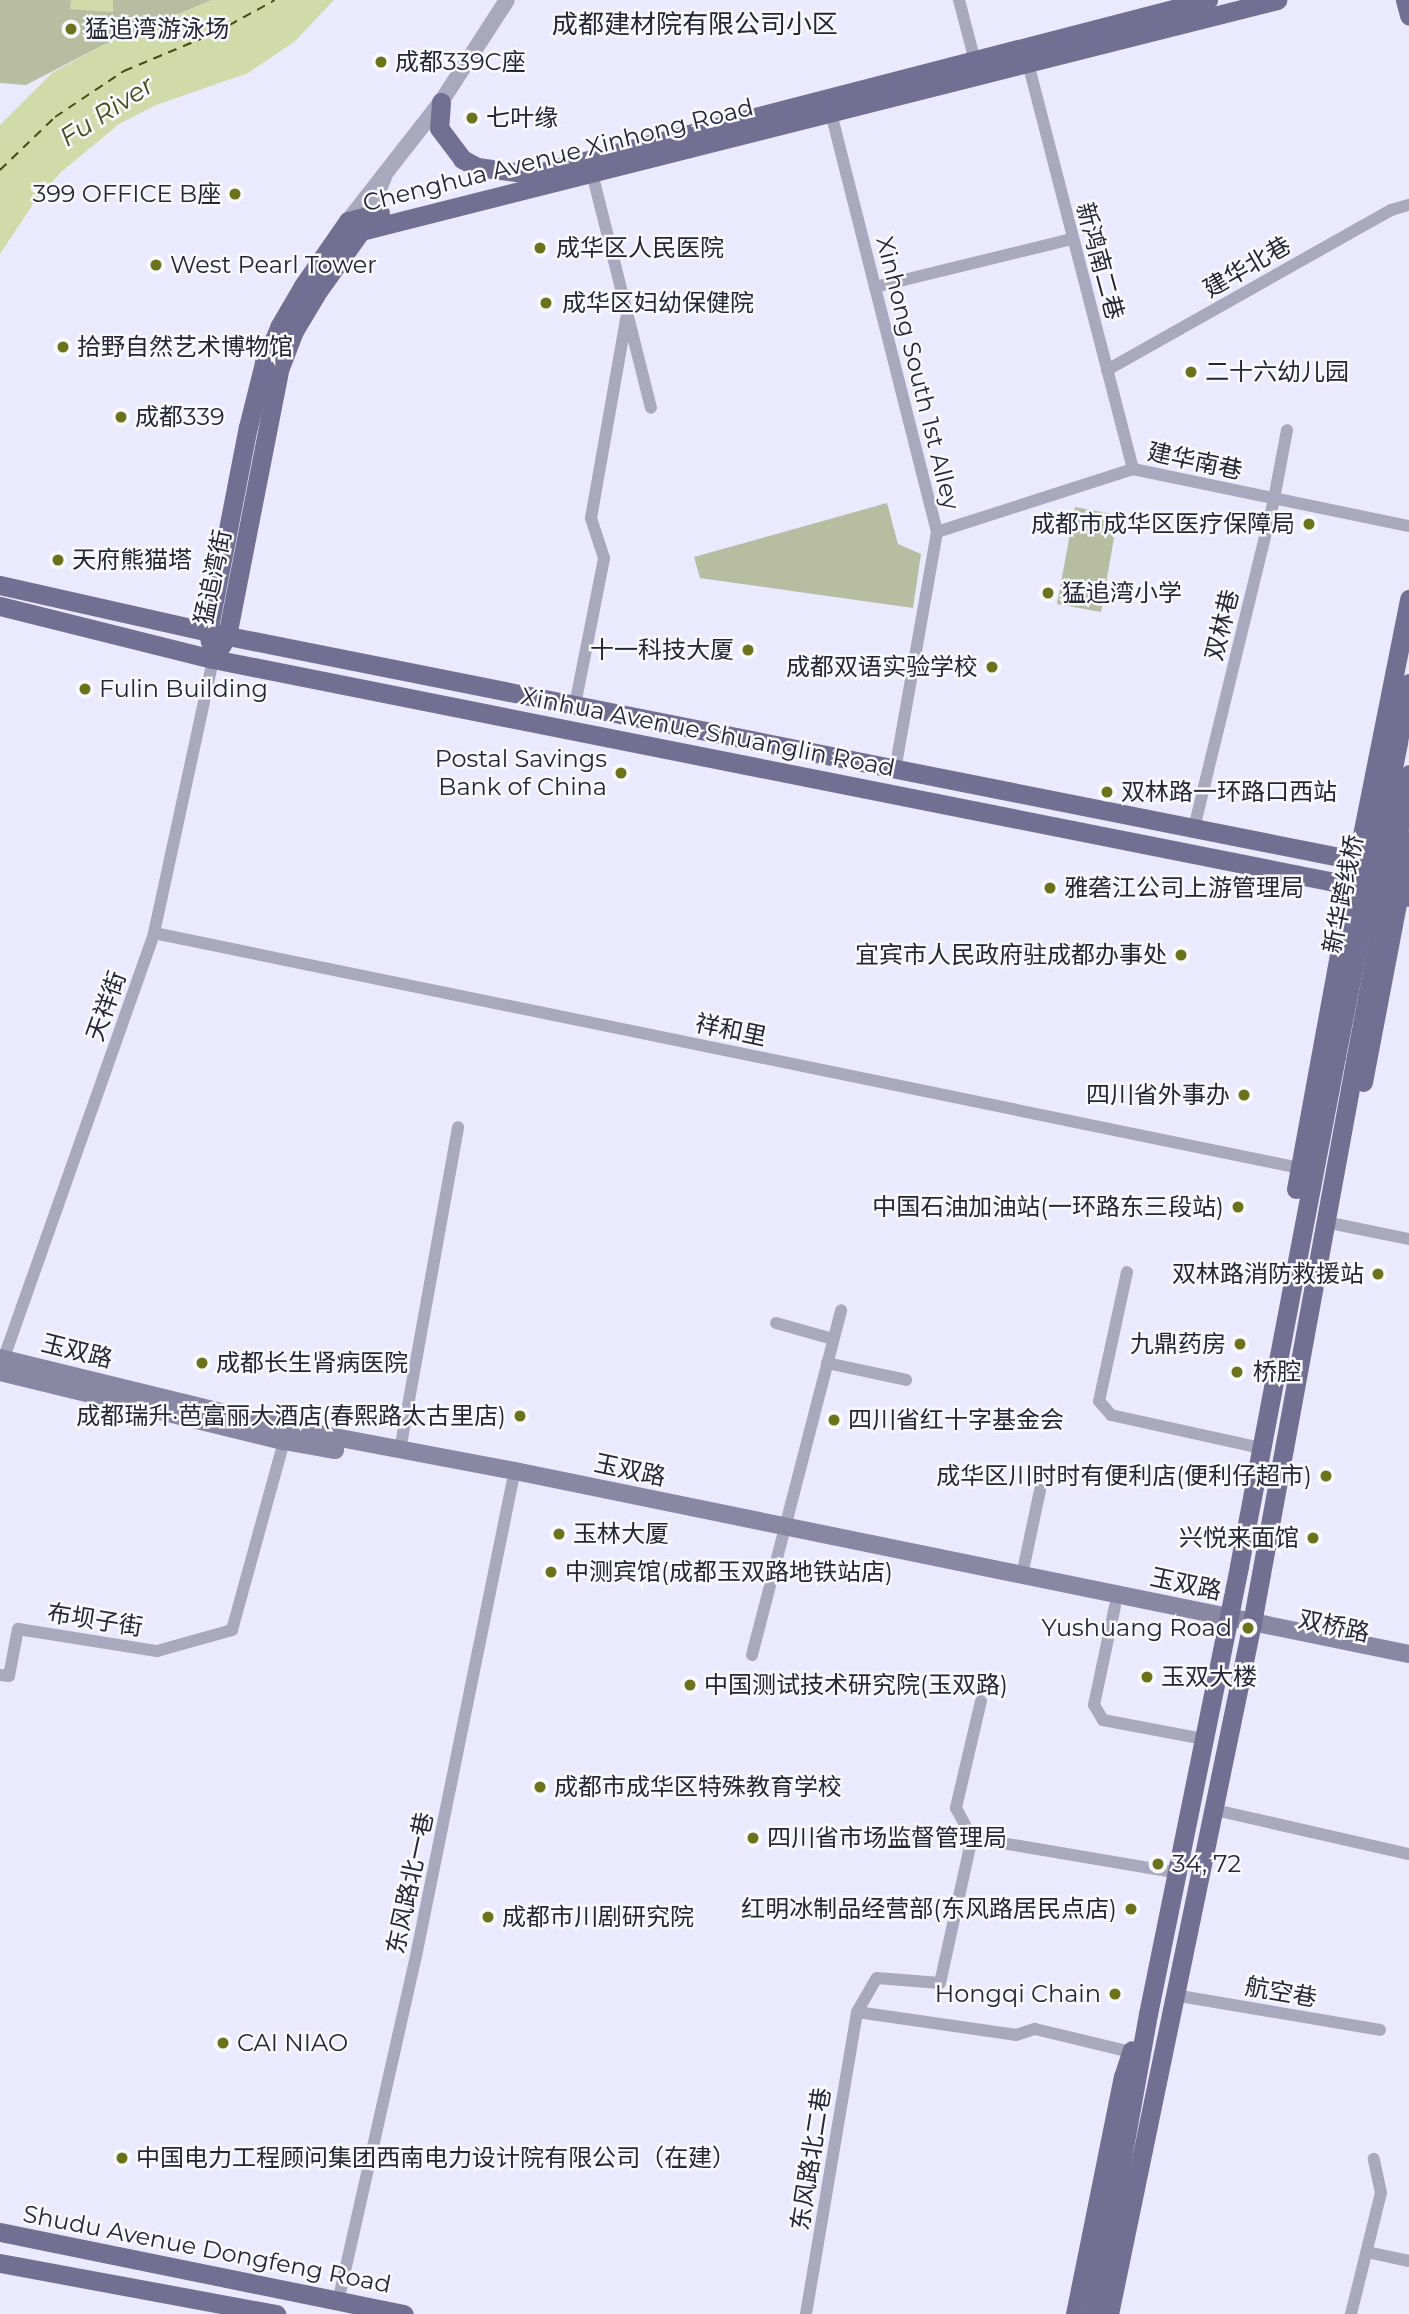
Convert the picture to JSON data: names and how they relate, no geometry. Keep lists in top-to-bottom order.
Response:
{
  "streets": {
    "main road": [
      "Chenghua Avenue Xinhong Road",
      "猛追湾街",
      "Xinhua Avenue Shuanglin Road",
      "新华跨线桥",
      "玉双路",
      "双桥路",
      "Shudu Avenue Dongfeng Road"
    ],
    "street": [
      "新鸿南二巷",
      "建华北巷",
      "Xinhong South 1st Alley",
      "建华南巷",
      "双林巷",
      "天祥街",
      "祥和里",
      "布坝子街",
      "东风路北一巷",
      "航空巷",
      "东风路北二巷"
    ]
  },
  "crossings": [
    ["Chenghua Avenue Xinhong Road", "新鸿南二巷"],
    ["Chenghua Avenue Xinhong Road", "Xinhong South 1st Alley"],
    ["Chenghua Avenue Xinhong Road", "猛追湾街"],
    ["新鸿南二巷", "建华北巷"],
    ["新鸿南二巷", "建华南巷"],
    ["Xinhong South 1st Alley", "建华南巷"],
    ["Xinhong South 1st Alley", "Xinhua Avenue Shuanglin Road"],
    ["建华南巷", "双林巷"],
    ["猛追湾街", "Xinhua Avenue Shuanglin Road"],
    ["猛追湾街", "天祥街"],
    ["双林巷", "Xinhua Avenue Shuanglin Road"],
    ["Xinhua Avenue Shuanglin Road", "天祥街"],
    ["天祥街", "祥和里"],
    ["天祥街", "玉双路"],
    ["玉双路", "布坝子街"],
    ["玉双路", "双桥路"],
    ["玉双路", "东风路北一巷"],
    ["东风路北一巷", "Shudu Avenue Dongfeng Road"]
  ],
  "districts": ["成都建材院有限公司小区"],
  "water": ["Fu River"],
  "places": [
    "猛追湾游泳场",
    "成都339C座",
    "七叶缘",
    "399 OFFICE B座",
    "成华区人民医院",
    "West Pearl Tower",
    "成华区妇幼保健院",
    "拾野自然艺术博物馆",
    "二十六幼儿园",
    "成都339",
    "成都市成华区医疗保障局",
    "天府熊猫塔",
    "猛追湾小学",
    "十一科技大厦",
    "成都双语实验学校",
    "Fulin Building",
    "Postal Savings Bank of China",
    "双林路一环路口西站",
    "雅砻江公司上游管理局",
    "宜宾市人民政府驻成都办事处",
    "四川省外事办",
    "中国石油加油站(一环路东三段站)",
    "双林路消防救援站",
    "九鼎药房",
    "成都长生肾病医院",
    "桥腔",
    "成都瑞升·芭富丽大酒店(春熙路太古里店)",
    "四川省红十字基金会",
    "成华区川时时有便利店(便利仔超市)",
    "玉林大厦",
    "兴悦来面馆",
    "中测宾馆(成都玉双路地铁站店)",
    "Yushuang Road",
    "玉双大楼",
    "中国测试技术研究院(玉双路)",
    "成都市成华区特殊教育学校",
    "四川省市场监督管理局",
    "34, 72",
    "红明冰制品经营部(东风路居民点店)",
    "成都市川剧研究院",
    "Hongqi Chain",
    "CAI NIAO",
    "中国电力工程顾问集团西南电力设计院有限公司（在建）"
  ]
}
